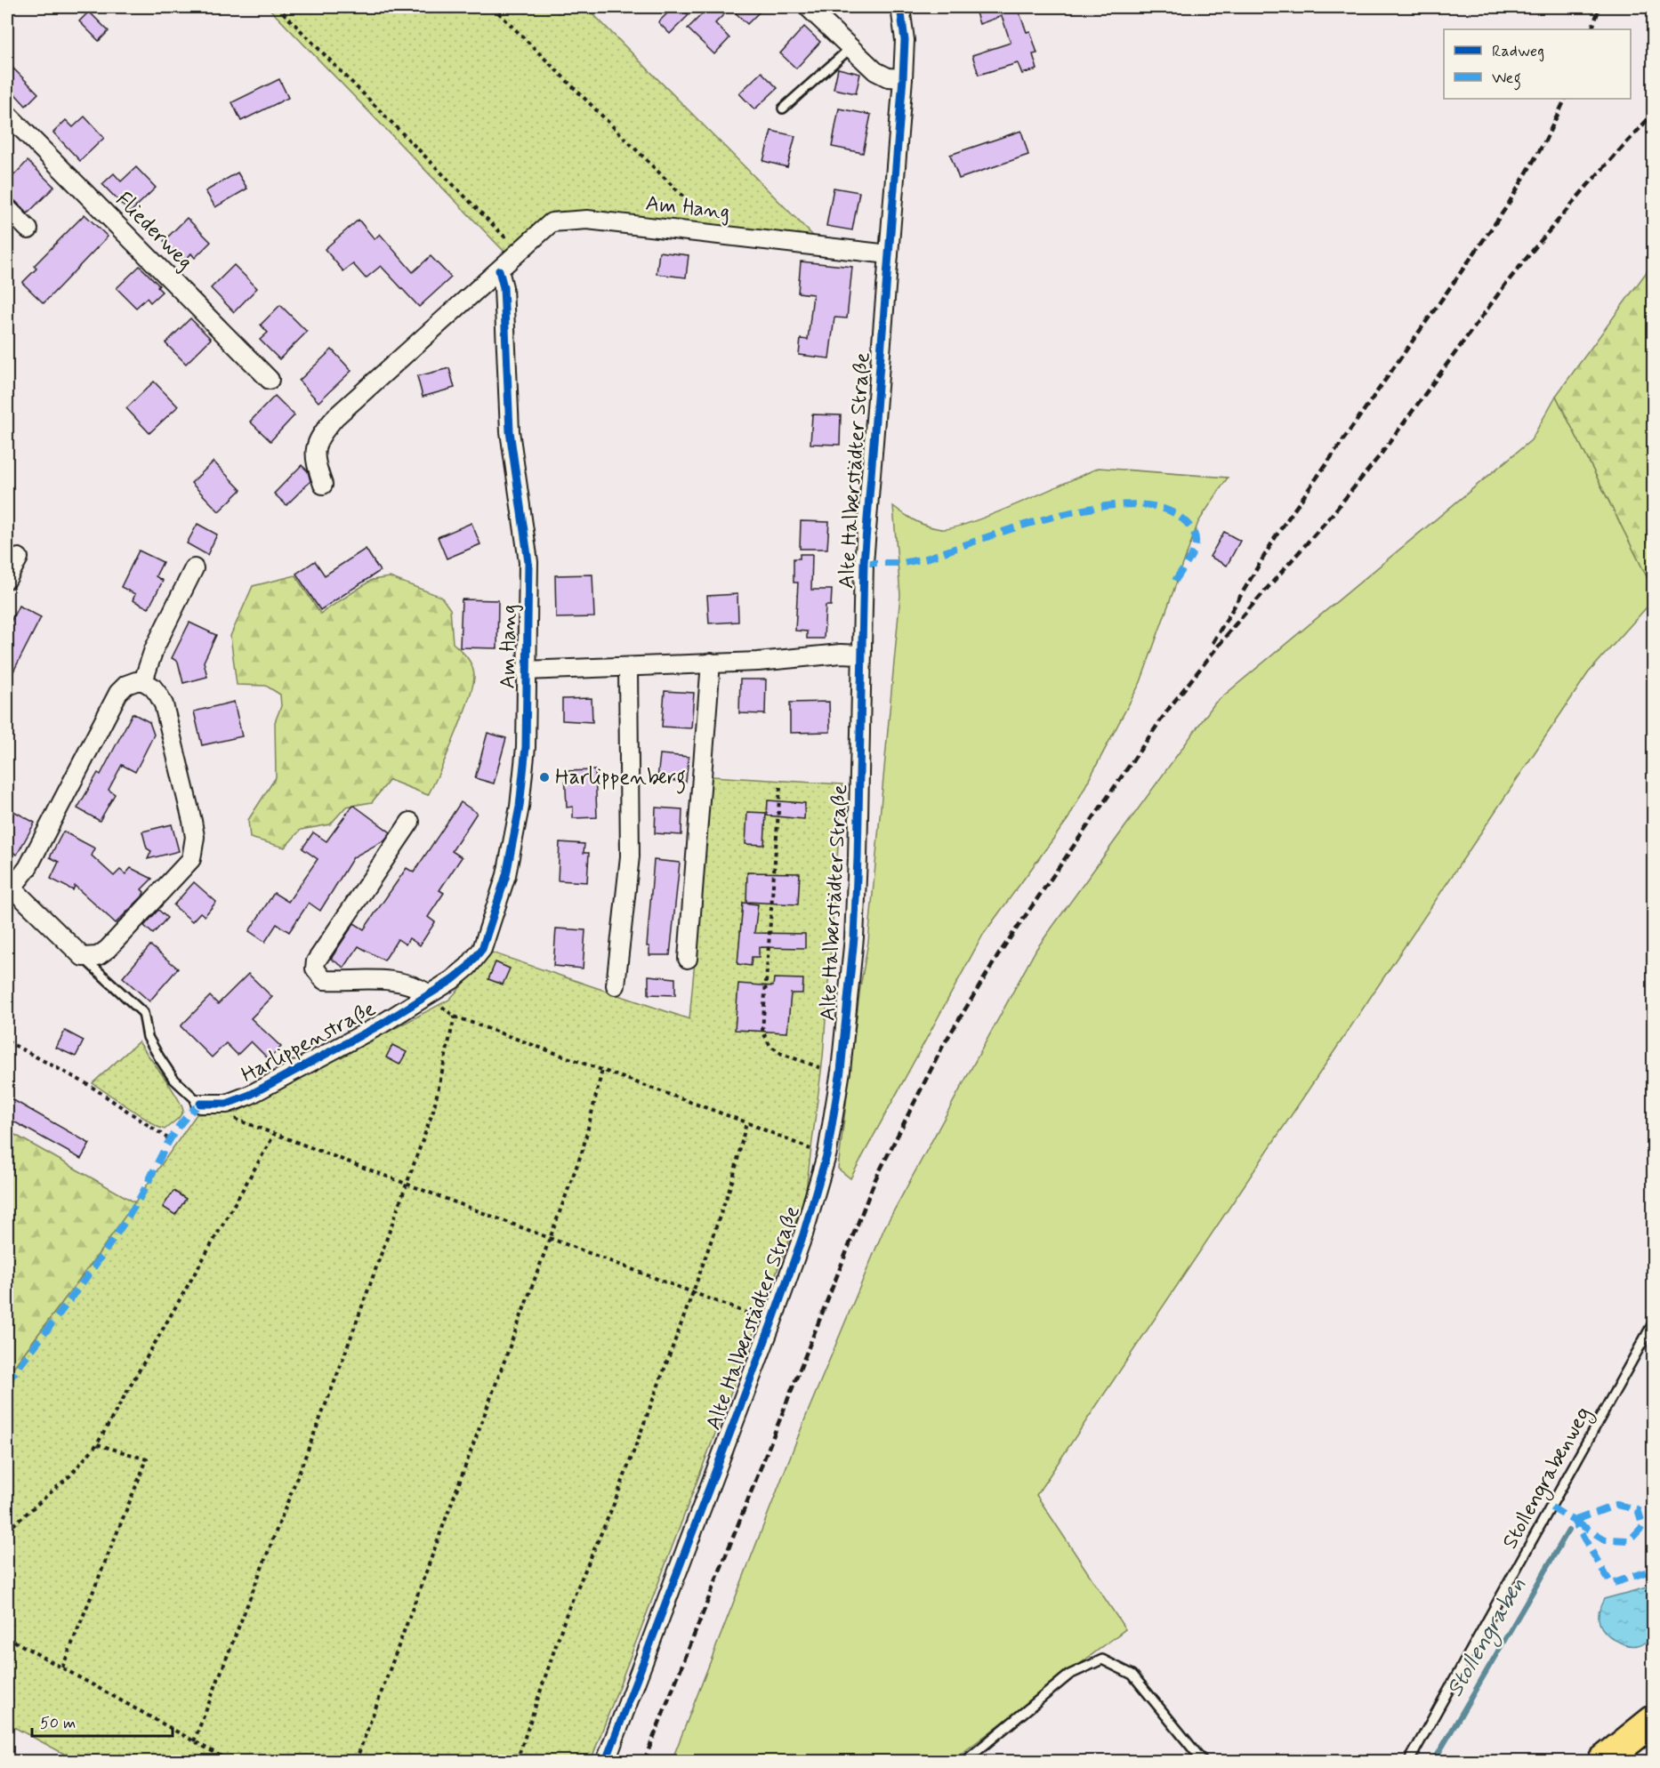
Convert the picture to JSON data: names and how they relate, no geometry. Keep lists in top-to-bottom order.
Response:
{
  "streets": {
    "street": [
      "Am Hang",
      "Fliederweg",
      "Alte Halberstädter Straße",
      "Harlippenstraße"
    ],
    "lane": ["Stollengrabenweg"]
  },
  "crossings": [
    ["Am Hang", "Alte Halberstädter Straße"],
    ["Am Hang", "Harlippenstraße"]
  ],
  "water": ["Stollengraben"],
  "places": ["Harlippenberg"],
  "legend": ["Radweg", "Weg"],
  "scale_bar": "50 m"
}
